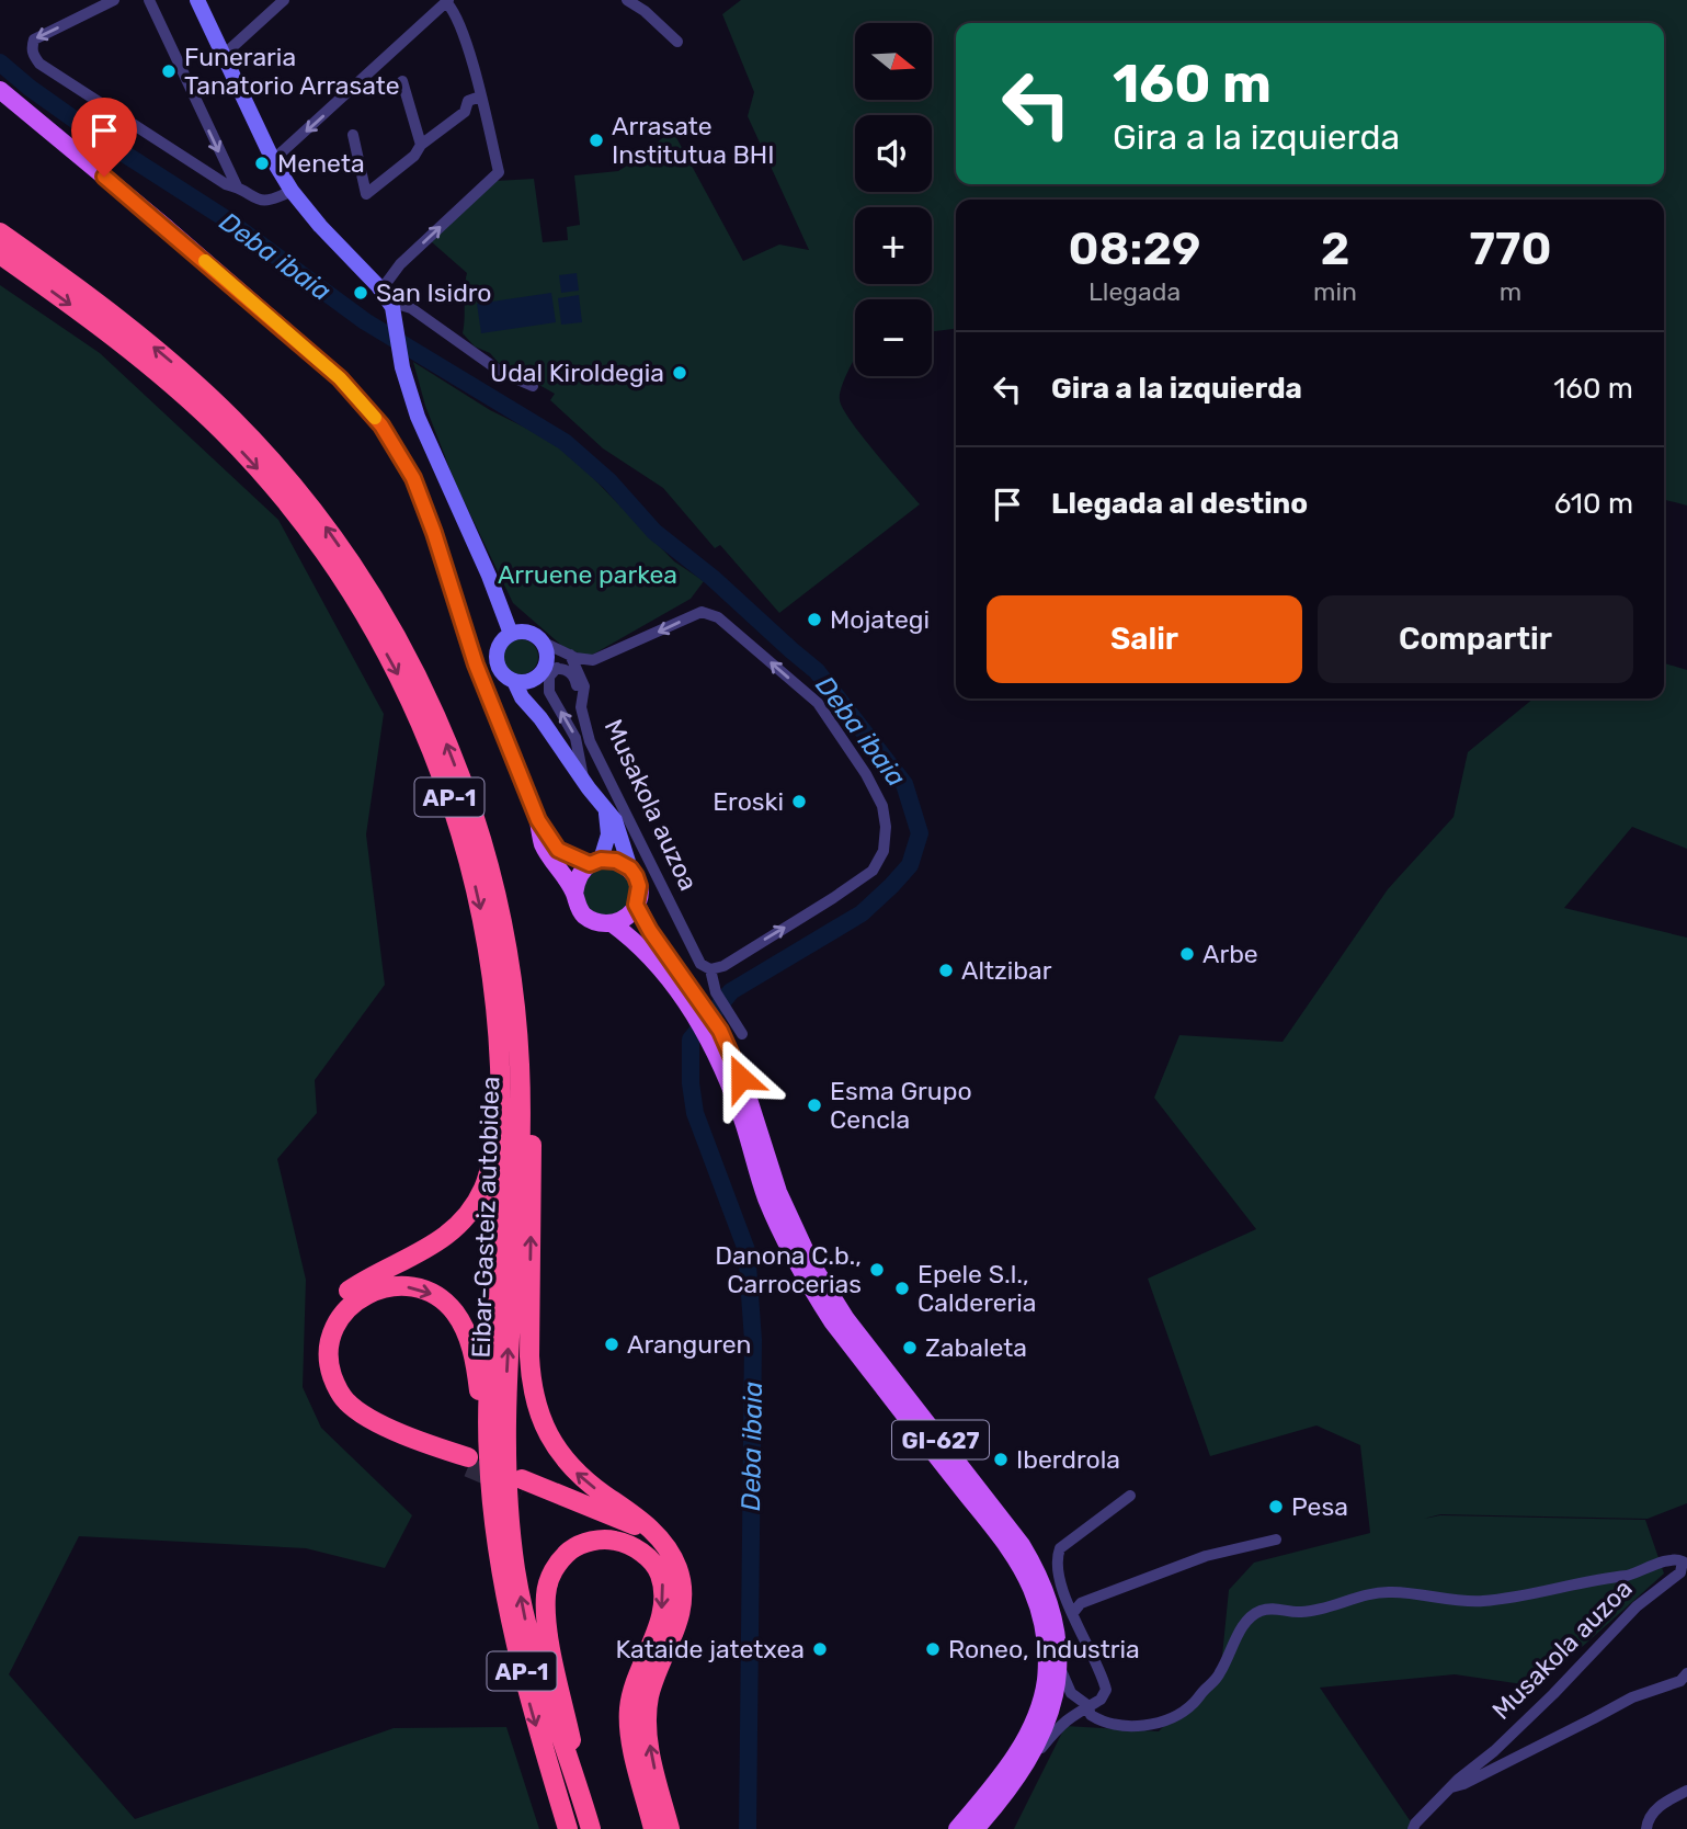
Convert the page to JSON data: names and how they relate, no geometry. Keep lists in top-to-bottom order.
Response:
{
  "streets": {
    "highway": ["AP-1", "Eibar-Gasteiz autobidea"],
    "main road": ["GI-627"],
    "street": ["Musakola auzoa"]
  },
  "crossings": [
    ["Musakola auzoa", "GI-627"]
  ],
  "water": ["Deba ibaia"],
  "parks": ["Arruene parkea"],
  "places": [
    "Funeraria Tanatorio Arrasate",
    "Arrasate Institutua BHI",
    "Meneta",
    "San Isidro",
    "Udal Kiroldegia",
    "Mojategi",
    "Eroski",
    "Arbe",
    "Altzibar",
    "Esma Grupo Cencla",
    "Danona C.b., Carrocerias",
    "Epele S.l., Caldereria",
    "Aranguren",
    "Zabaleta",
    "Iberdrola",
    "Pesa",
    "Kataide jatetxea",
    "Roneo, Industria"
  ],
  "north": "right",
  "page": {
    "map_buttons": ["+", "−"],
    "turn": ["160 m", "Gira a la izquierda"],
    "eta": [
      "08:29",
      "Llegada",
      "2",
      "min",
      "770",
      "m"
    ],
    "list": [
      {
        "name": "Gira a la izquierda",
        "value": "160 m"
      },
      {
        "name": "Llegada al destino",
        "value": "610 m"
      }
    ],
    "buttons": ["Salir", "Compartir"]
  }
}
